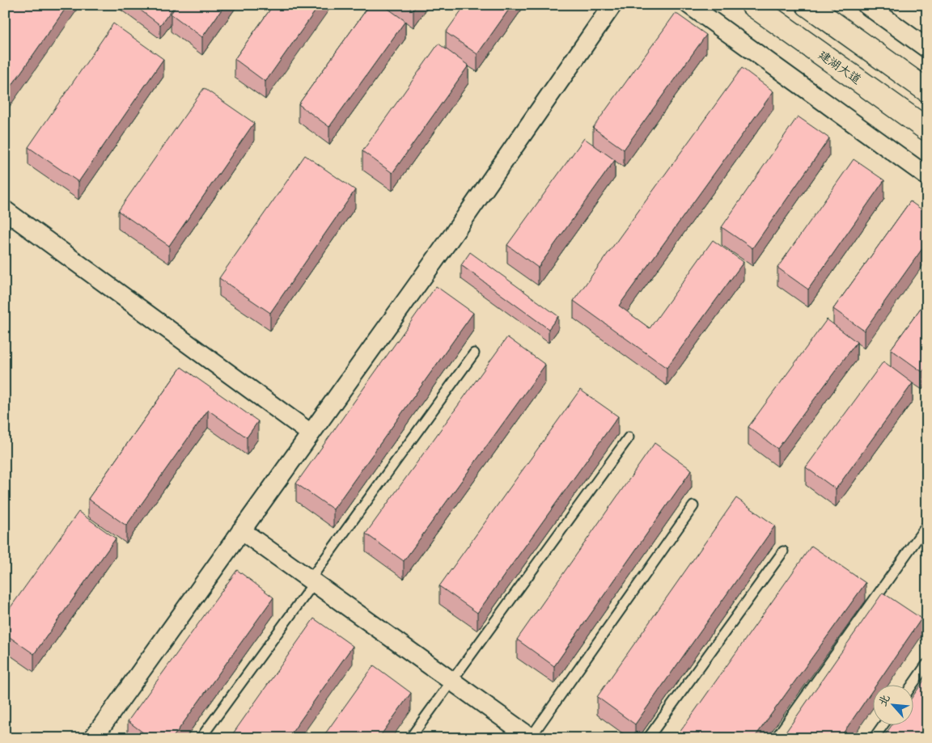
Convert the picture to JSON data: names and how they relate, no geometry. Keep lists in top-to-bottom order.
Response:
{
  "streets": {
    "main road": ["建湖大道"]
  },
  "north": "top left"
}
